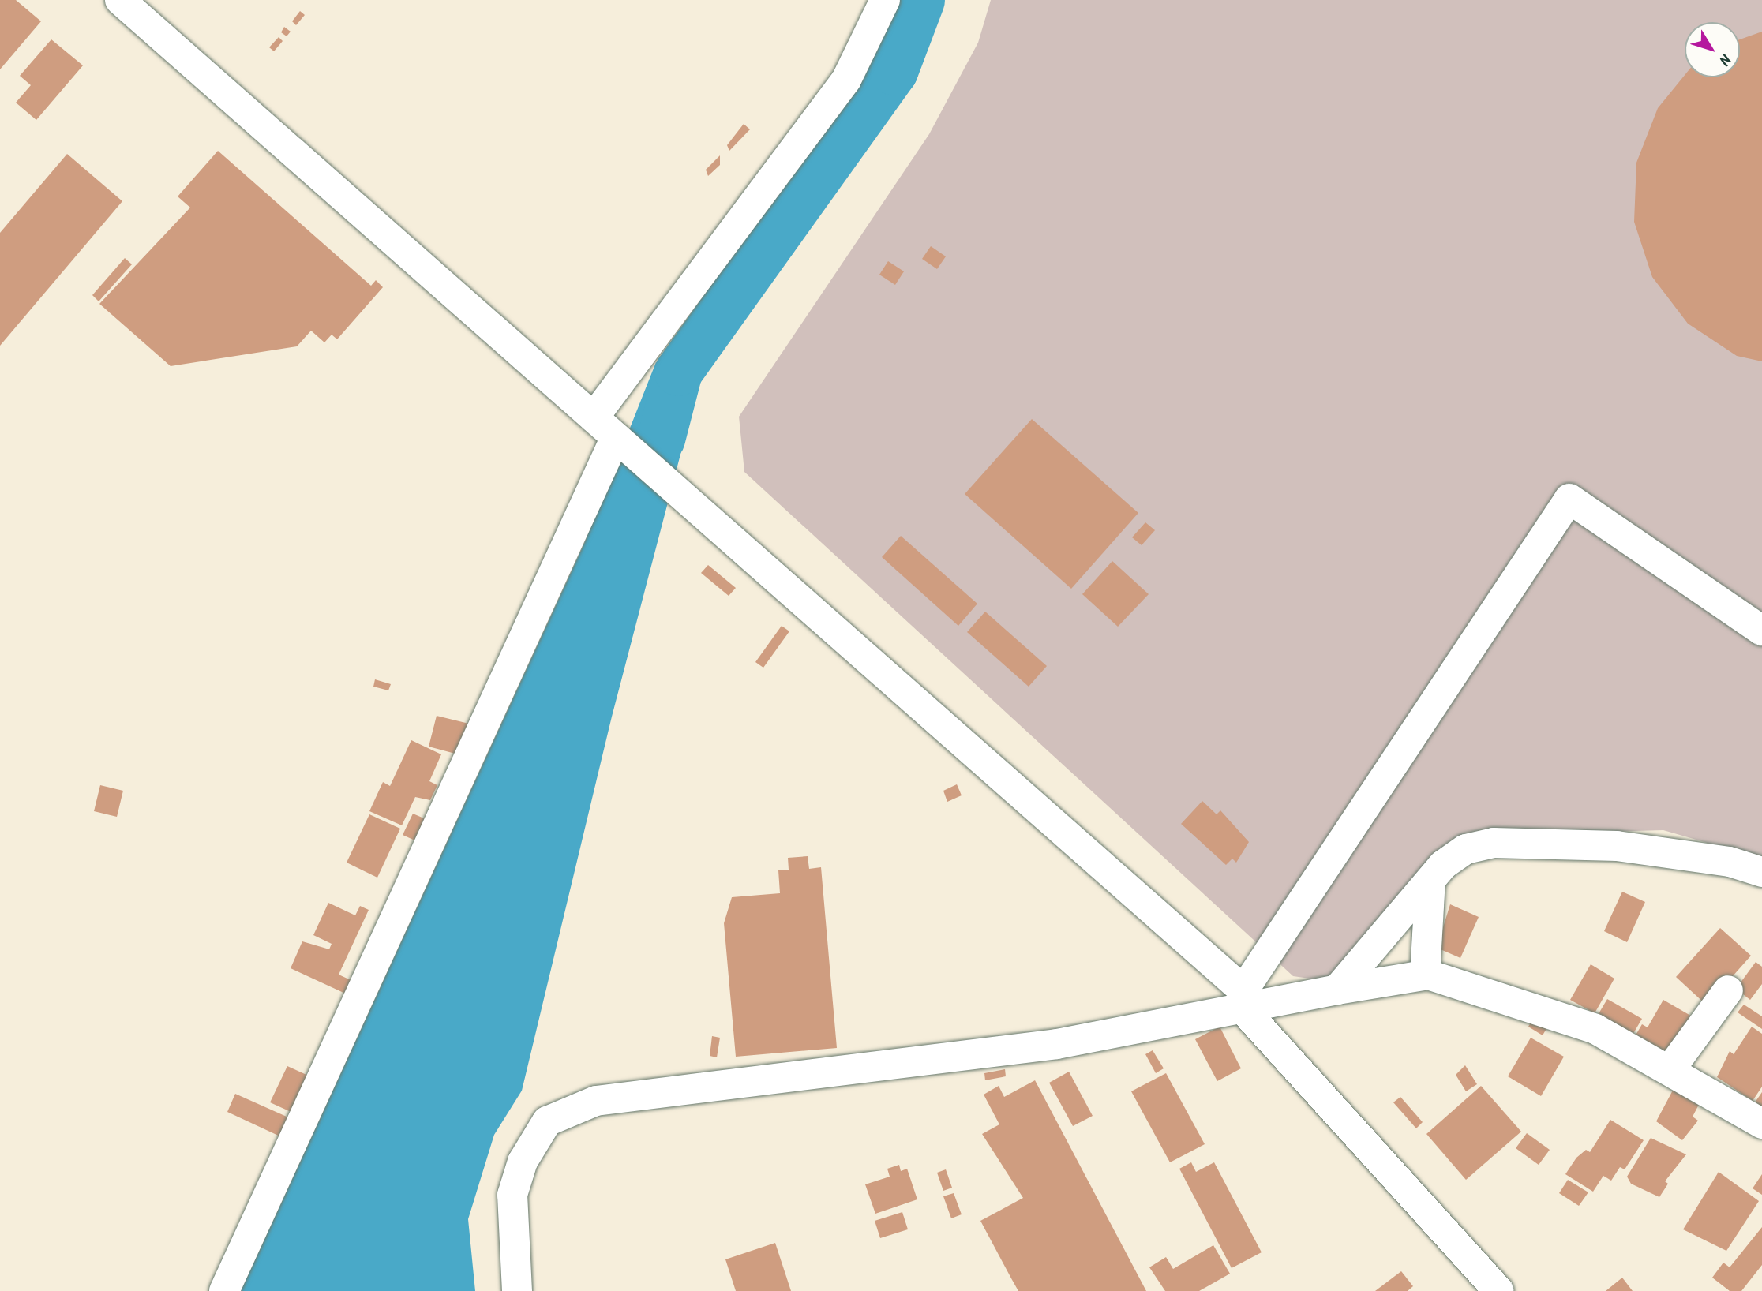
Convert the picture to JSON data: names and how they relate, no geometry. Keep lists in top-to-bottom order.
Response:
{
  "north": "bottom right"
}
